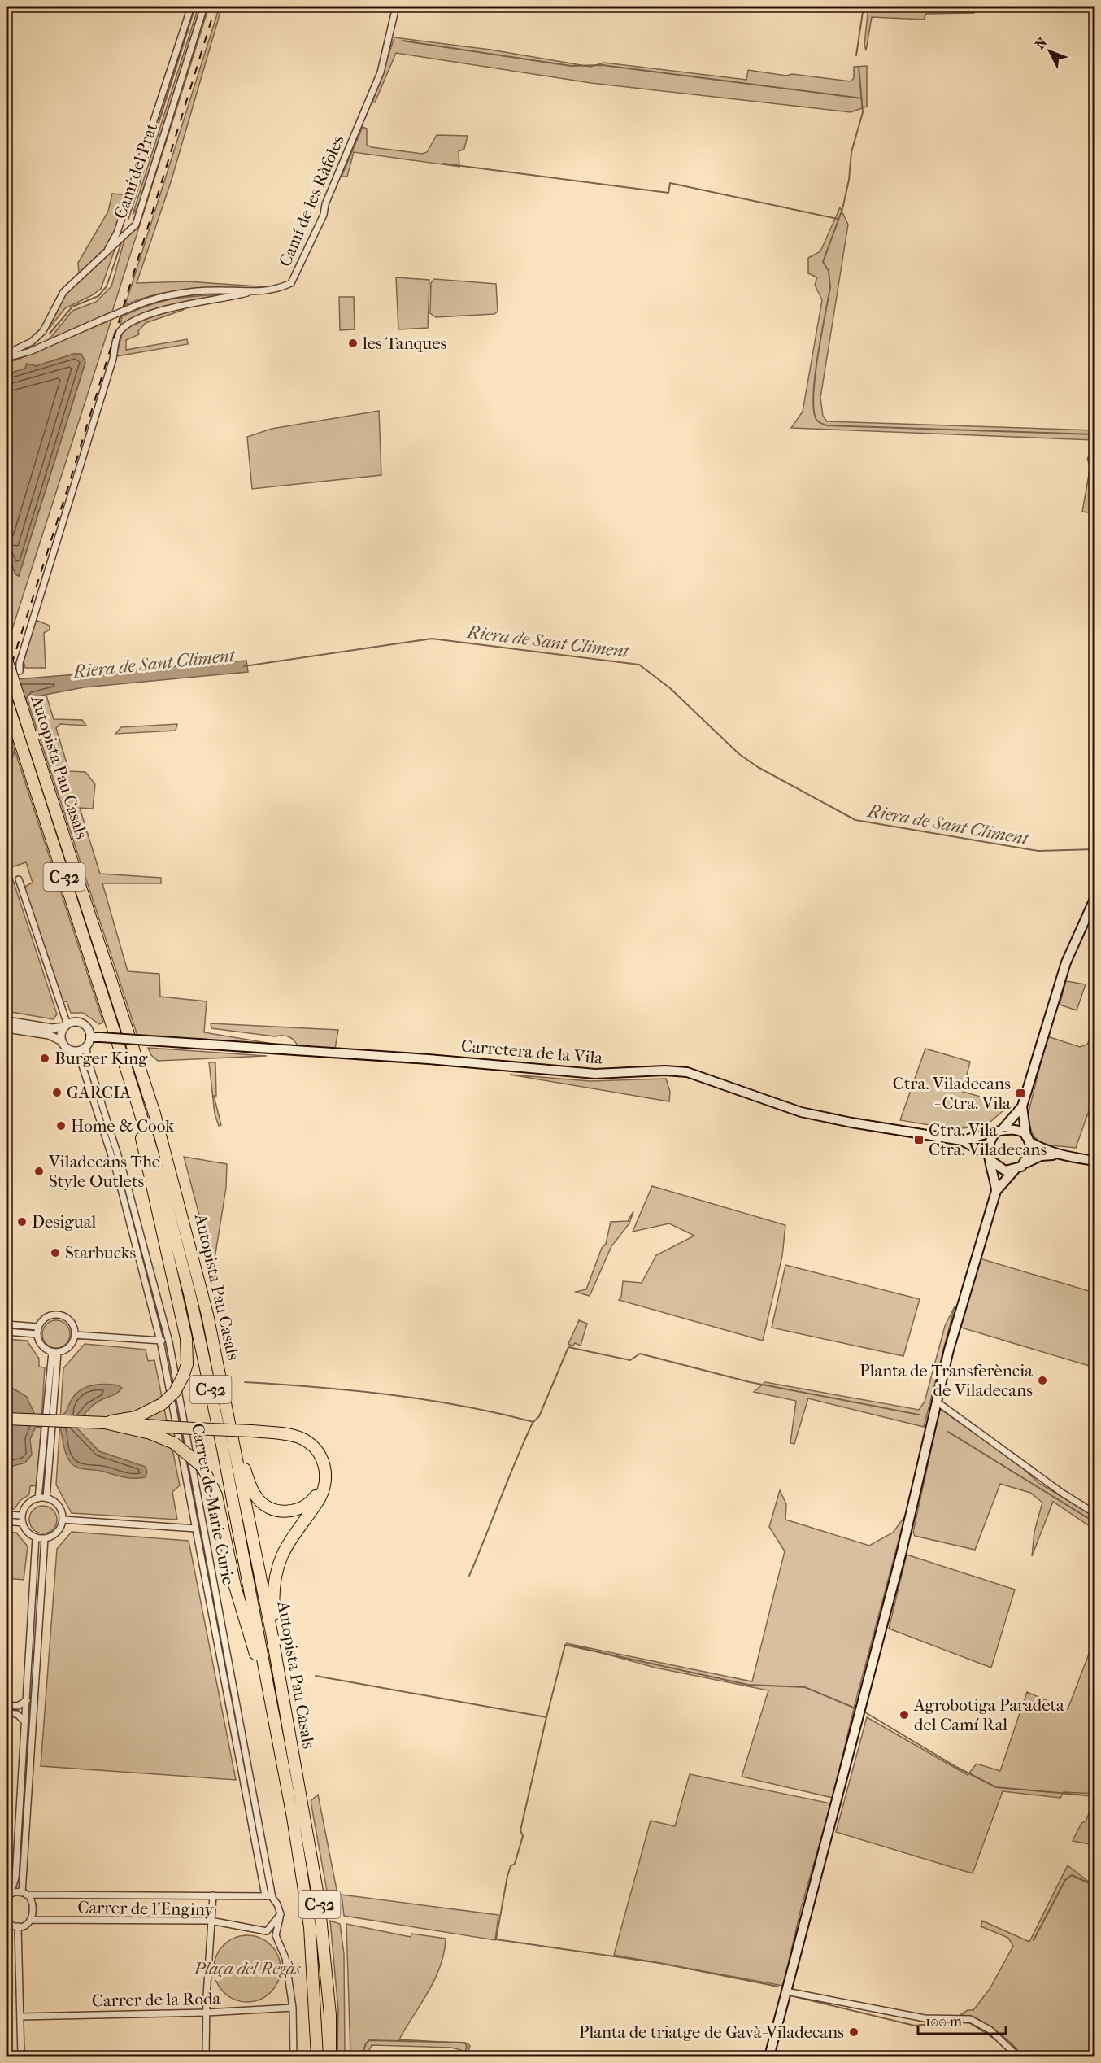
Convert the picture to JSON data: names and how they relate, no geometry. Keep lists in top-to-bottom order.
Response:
{
  "streets": {
    "highway": ["Autopista Pau Casals", "C-32"],
    "main road": ["Carretera de la Vila"],
    "street": [
      "Camí del Prat",
      "Camí de les Ràfoles",
      "Carrer de Marie Curie",
      "Carrer de l'Enginy",
      "Carrer de la Roda"
    ]
  },
  "crossings": [
    ["Carretera de la Vila", "Carrer de Marie Curie"],
    ["Carrer de Marie Curie", "Carrer de l'Enginy"]
  ],
  "water": ["Riera de Sant Climent"],
  "parks": ["Plaça del Regàs"],
  "places": {
    "other": [
      "les Tanques",
      "Burger King",
      "GARCIA",
      "Home & Cook",
      "Viladecans The Style Outlets",
      "Desigual",
      "Starbucks",
      "Planta de Transferència de Viladecans",
      "Agrobotiga Paradeta del Camí Ral",
      "Planta de triatge de Gavà-Viladecans"
    ],
    "transit": ["Ctra. Viladecans - Ctra. Vila", "Ctra. Vila - Ctra. Viladecans"]
  },
  "scale_bar": "100 m",
  "north": "top left"
}
